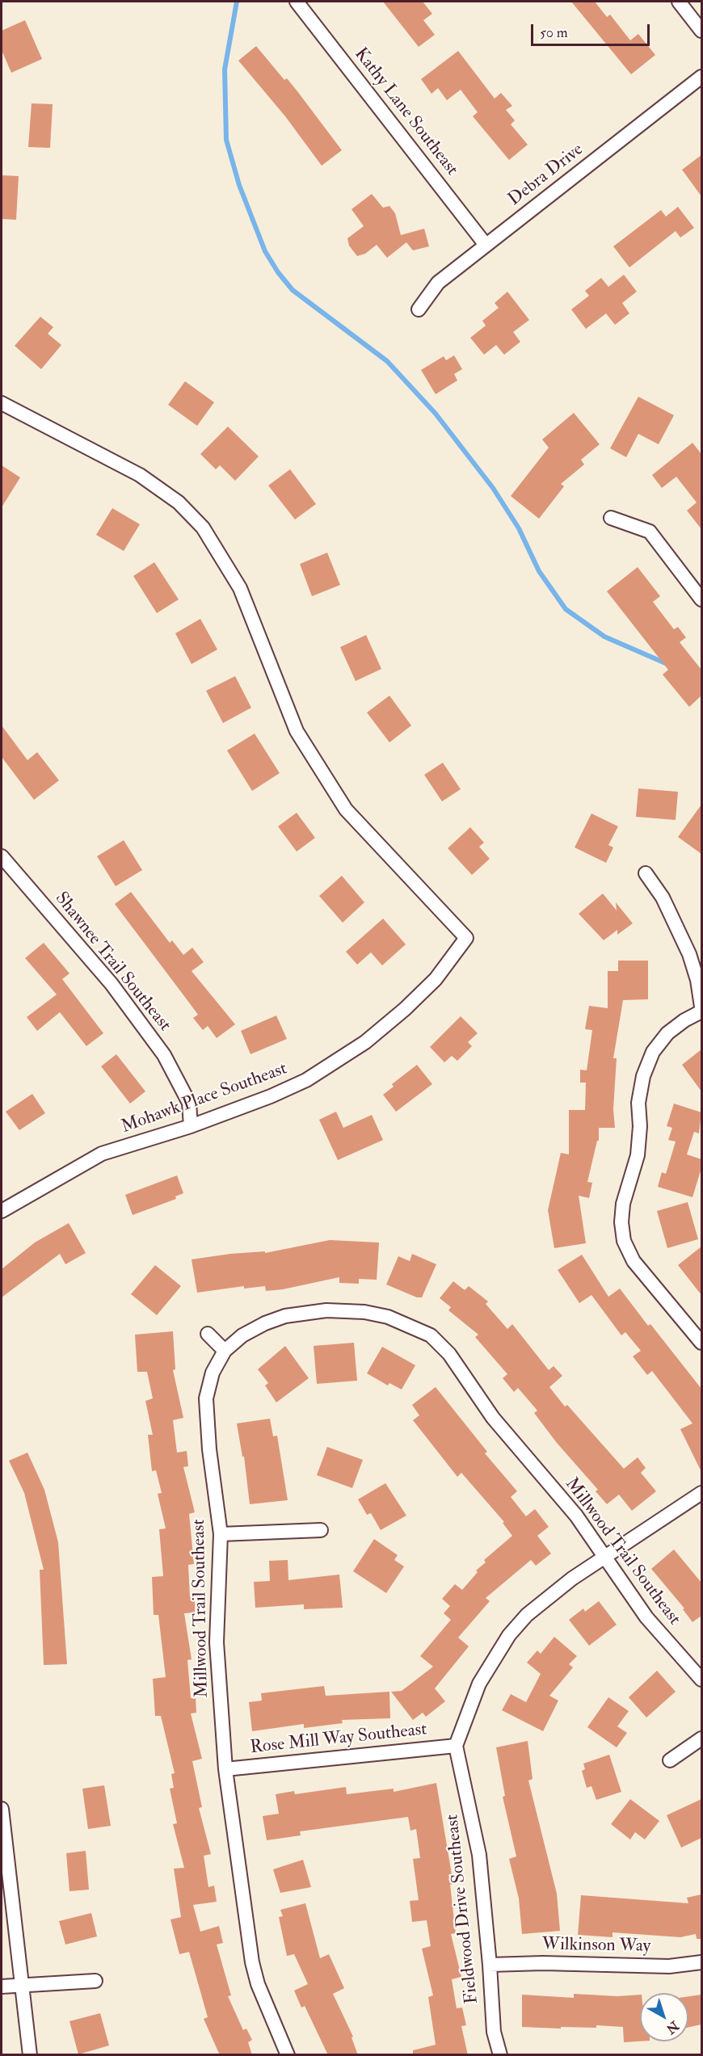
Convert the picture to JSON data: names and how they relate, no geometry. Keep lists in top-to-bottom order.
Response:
{
  "streets": {
    "street": [
      "Kathy Lane Southeast",
      "Debra Drive",
      "Shawnee Trail Southeast",
      "Mohawk Place Southeast",
      "Millwood Trail Southeast",
      "Rose Mill Way Southeast",
      "Fieldwood Drive Southeast",
      "Wilkinson Way"
    ]
  },
  "crossings": [
    ["Kathy Lane Southeast", "Debra Drive"],
    ["Shawnee Trail Southeast", "Mohawk Place Southeast"],
    ["Millwood Trail Southeast", "Rose Mill Way Southeast"],
    ["Rose Mill Way Southeast", "Fieldwood Drive Southeast"],
    ["Fieldwood Drive Southeast", "Wilkinson Way"]
  ],
  "scale_bar": "50 m",
  "north": "bottom right"
}
